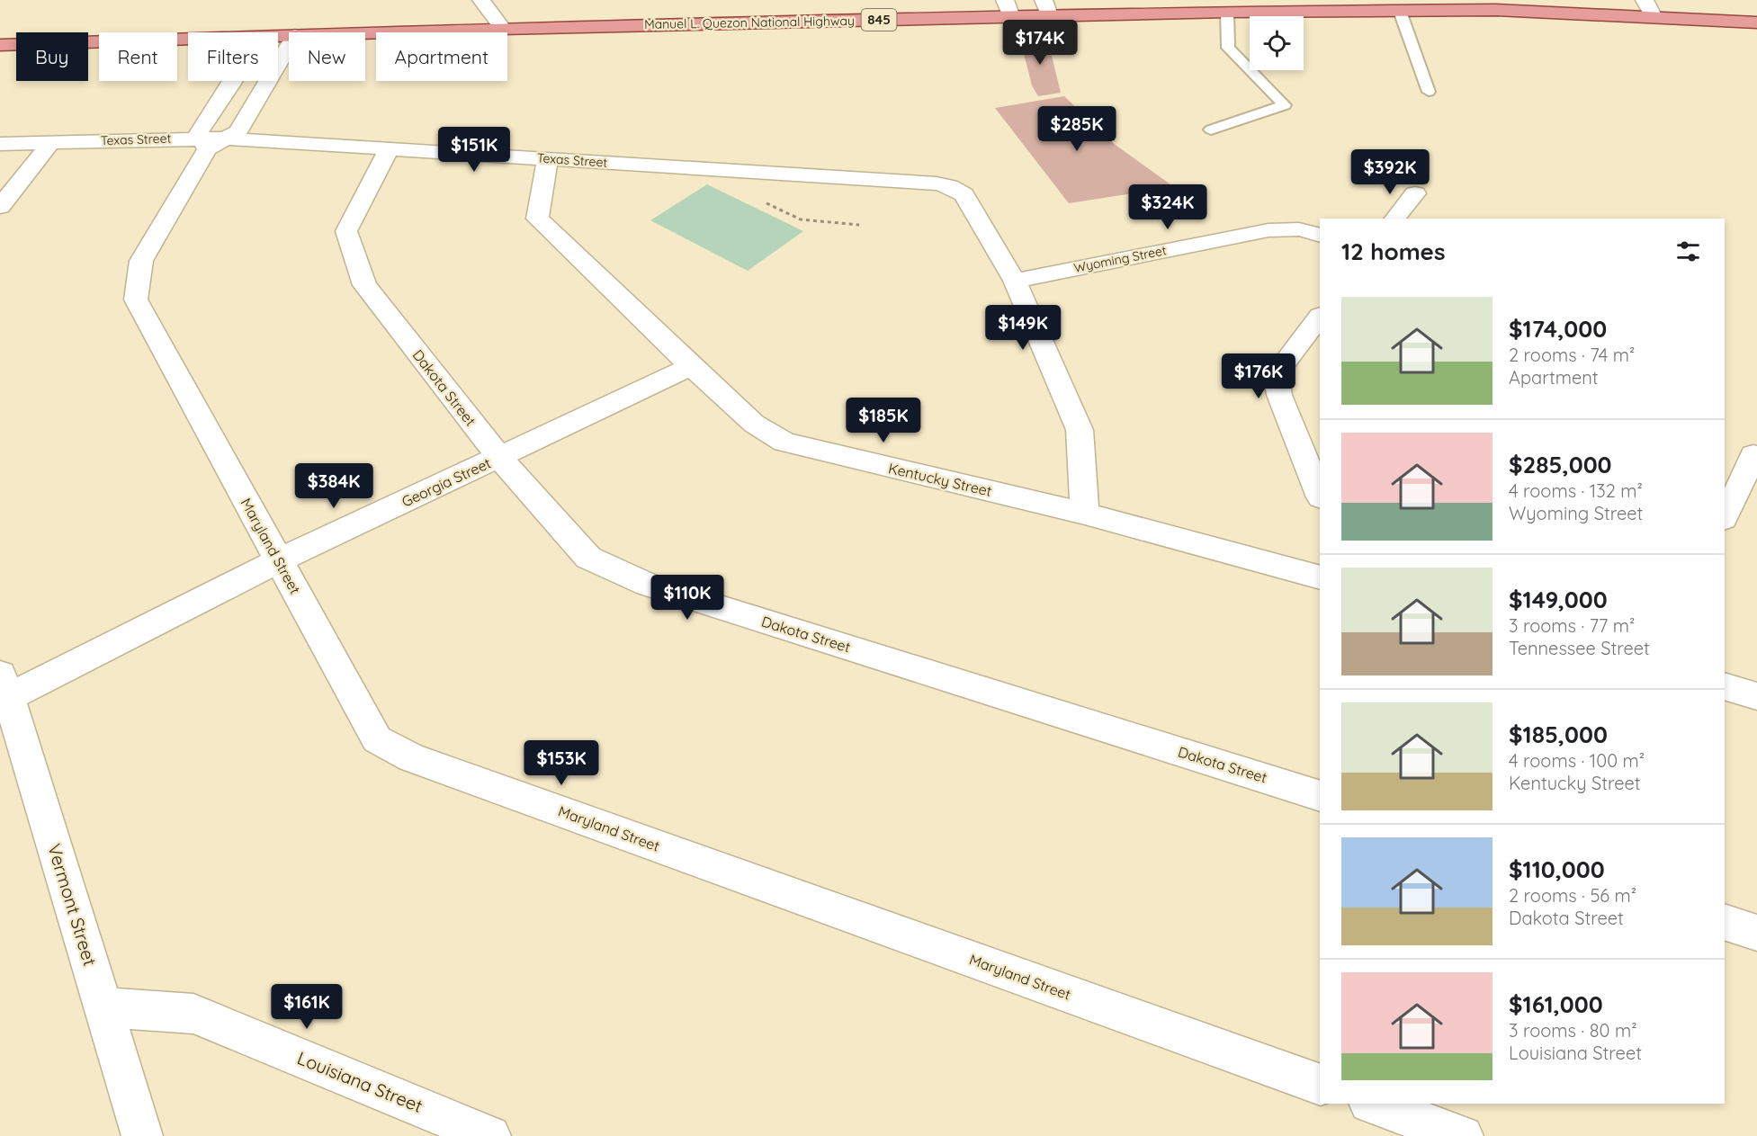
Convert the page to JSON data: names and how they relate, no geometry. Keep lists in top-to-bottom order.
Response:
{
  "streets": {
    "main road": ["845", "Manuel L. Quezon National Highway"],
    "street": [
      "Texas Street",
      "Wyoming Street",
      "Dakota Street",
      "Kentucky Street",
      "Georgia Street",
      "Maryland Street",
      "Vermont Street",
      "Louisiana Street"
    ]
  },
  "crossings": [
    ["Texas Street", "Wyoming Street"],
    ["Texas Street", "Dakota Street"],
    ["Texas Street", "Kentucky Street"],
    ["Texas Street", "Maryland Street"],
    ["Dakota Street", "Georgia Street"],
    ["Kentucky Street", "Georgia Street"],
    ["Georgia Street", "Maryland Street"],
    ["Georgia Street", "Vermont Street"],
    ["Vermont Street", "Louisiana Street"]
  ],
  "page": {
    "price": [
      "$174K",
      "$285K",
      "$151K",
      "$392K",
      "$324K",
      "$149K",
      "$176K",
      "$185K",
      "$384K",
      "$110K",
      "$153K",
      "$161K"
    ],
    "chip": [
      "Buy",
      "Rent",
      "Filters",
      "New",
      "Apartment"
    ],
    "heading": "12 homes",
    "list": [
      {
        "name": "$174,000",
        "note": "2 rooms · 74 m² · Apartment"
      },
      {
        "name": "$285,000",
        "note": "4 rooms · 132 m² · Wyoming Street"
      },
      {
        "name": "$149,000",
        "note": "3 rooms · 77 m² · Tennessee Street"
      },
      {
        "name": "$185,000",
        "note": "4 rooms · 100 m² · Kentucky Street"
      },
      {
        "name": "$110,000",
        "note": "2 rooms · 56 m² · Dakota Street"
      },
      {
        "name": "$161,000",
        "note": "3 rooms · 80 m² · Louisiana Street"
      }
    ]
  }
}
